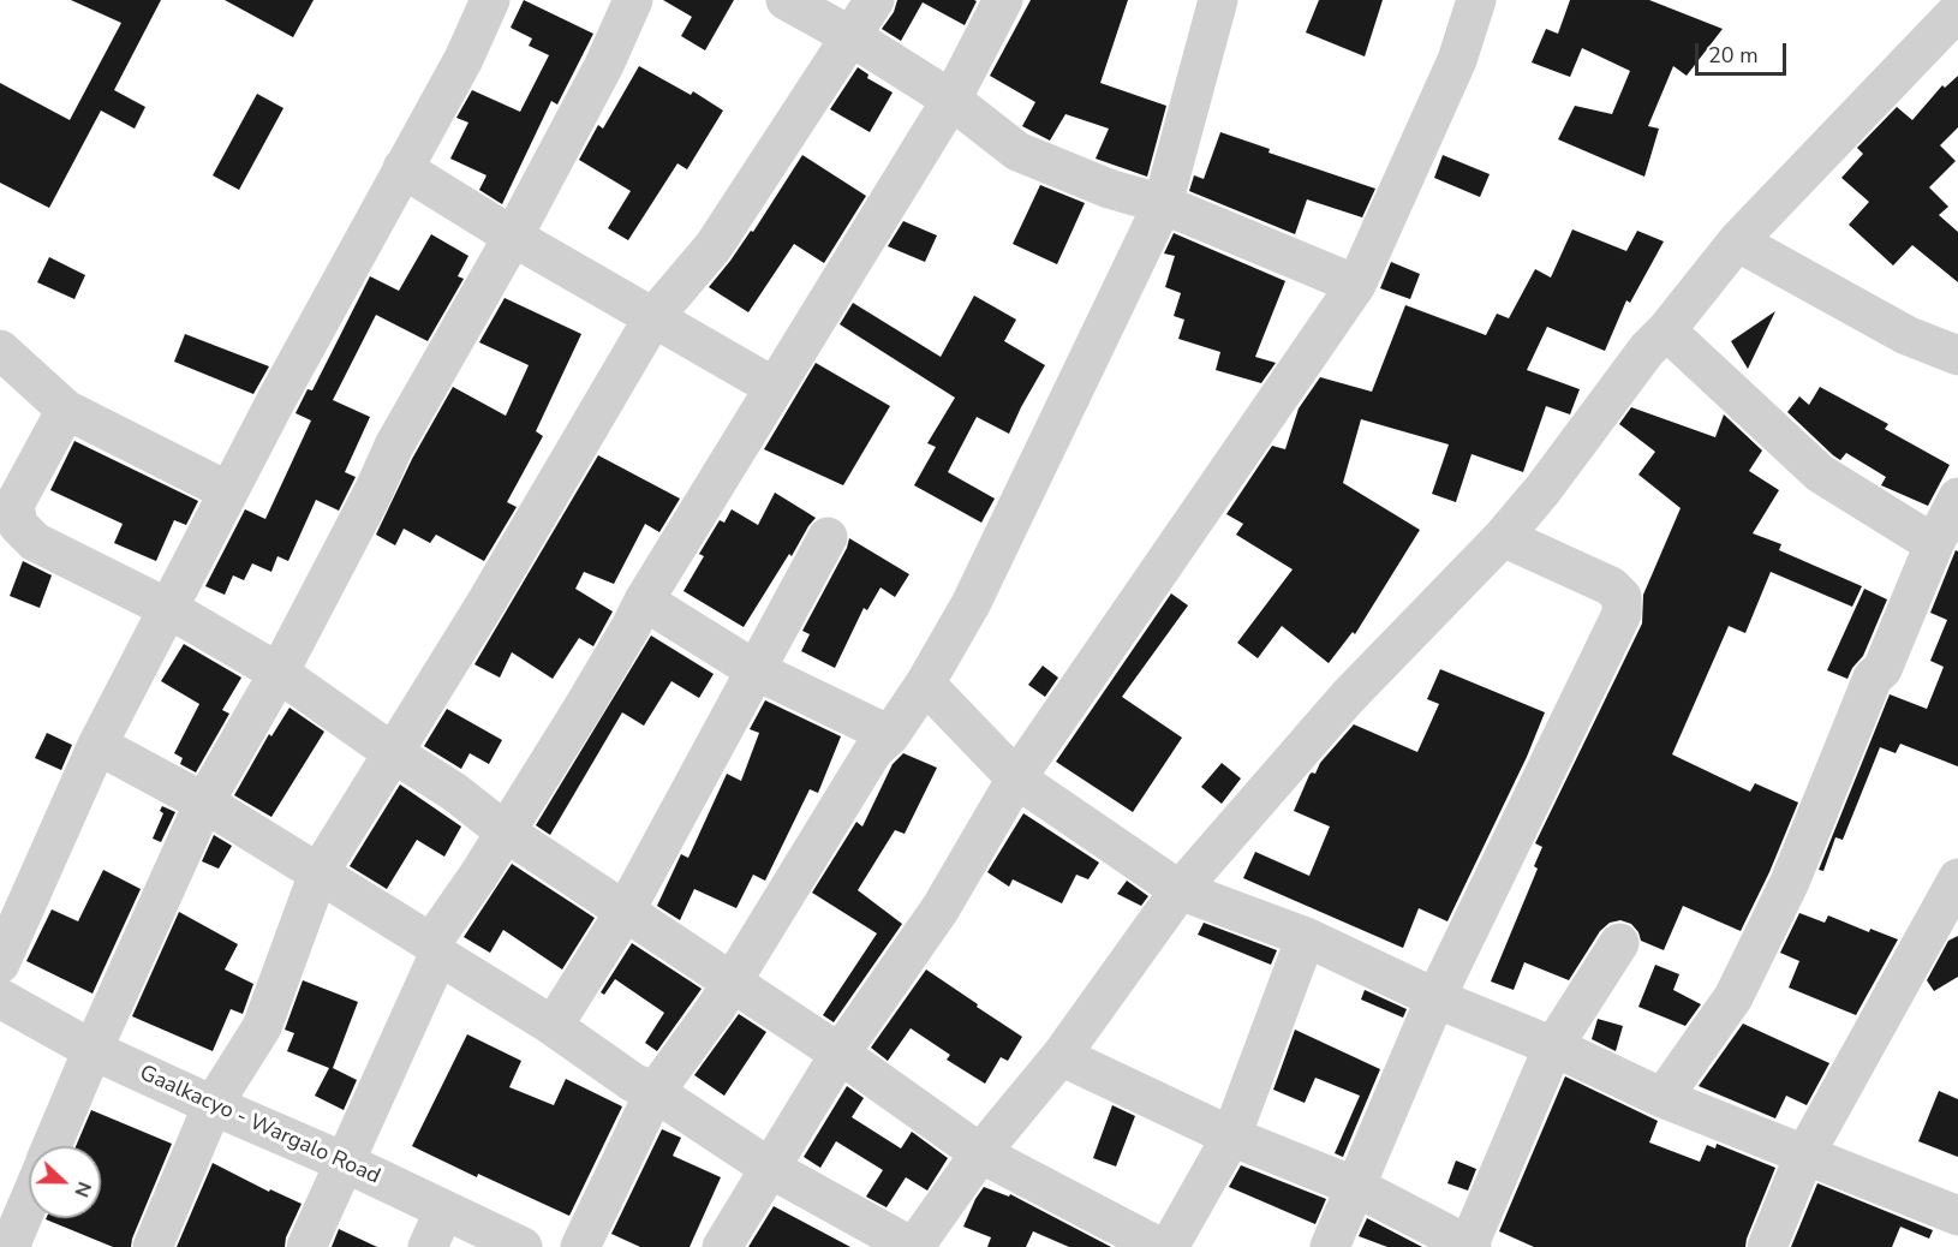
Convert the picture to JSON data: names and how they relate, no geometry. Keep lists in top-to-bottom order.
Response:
{
  "streets": {
    "street": ["Gaalkacyo - Wargalo Road"]
  },
  "scale_bar": "20 m",
  "north": "right"
}
